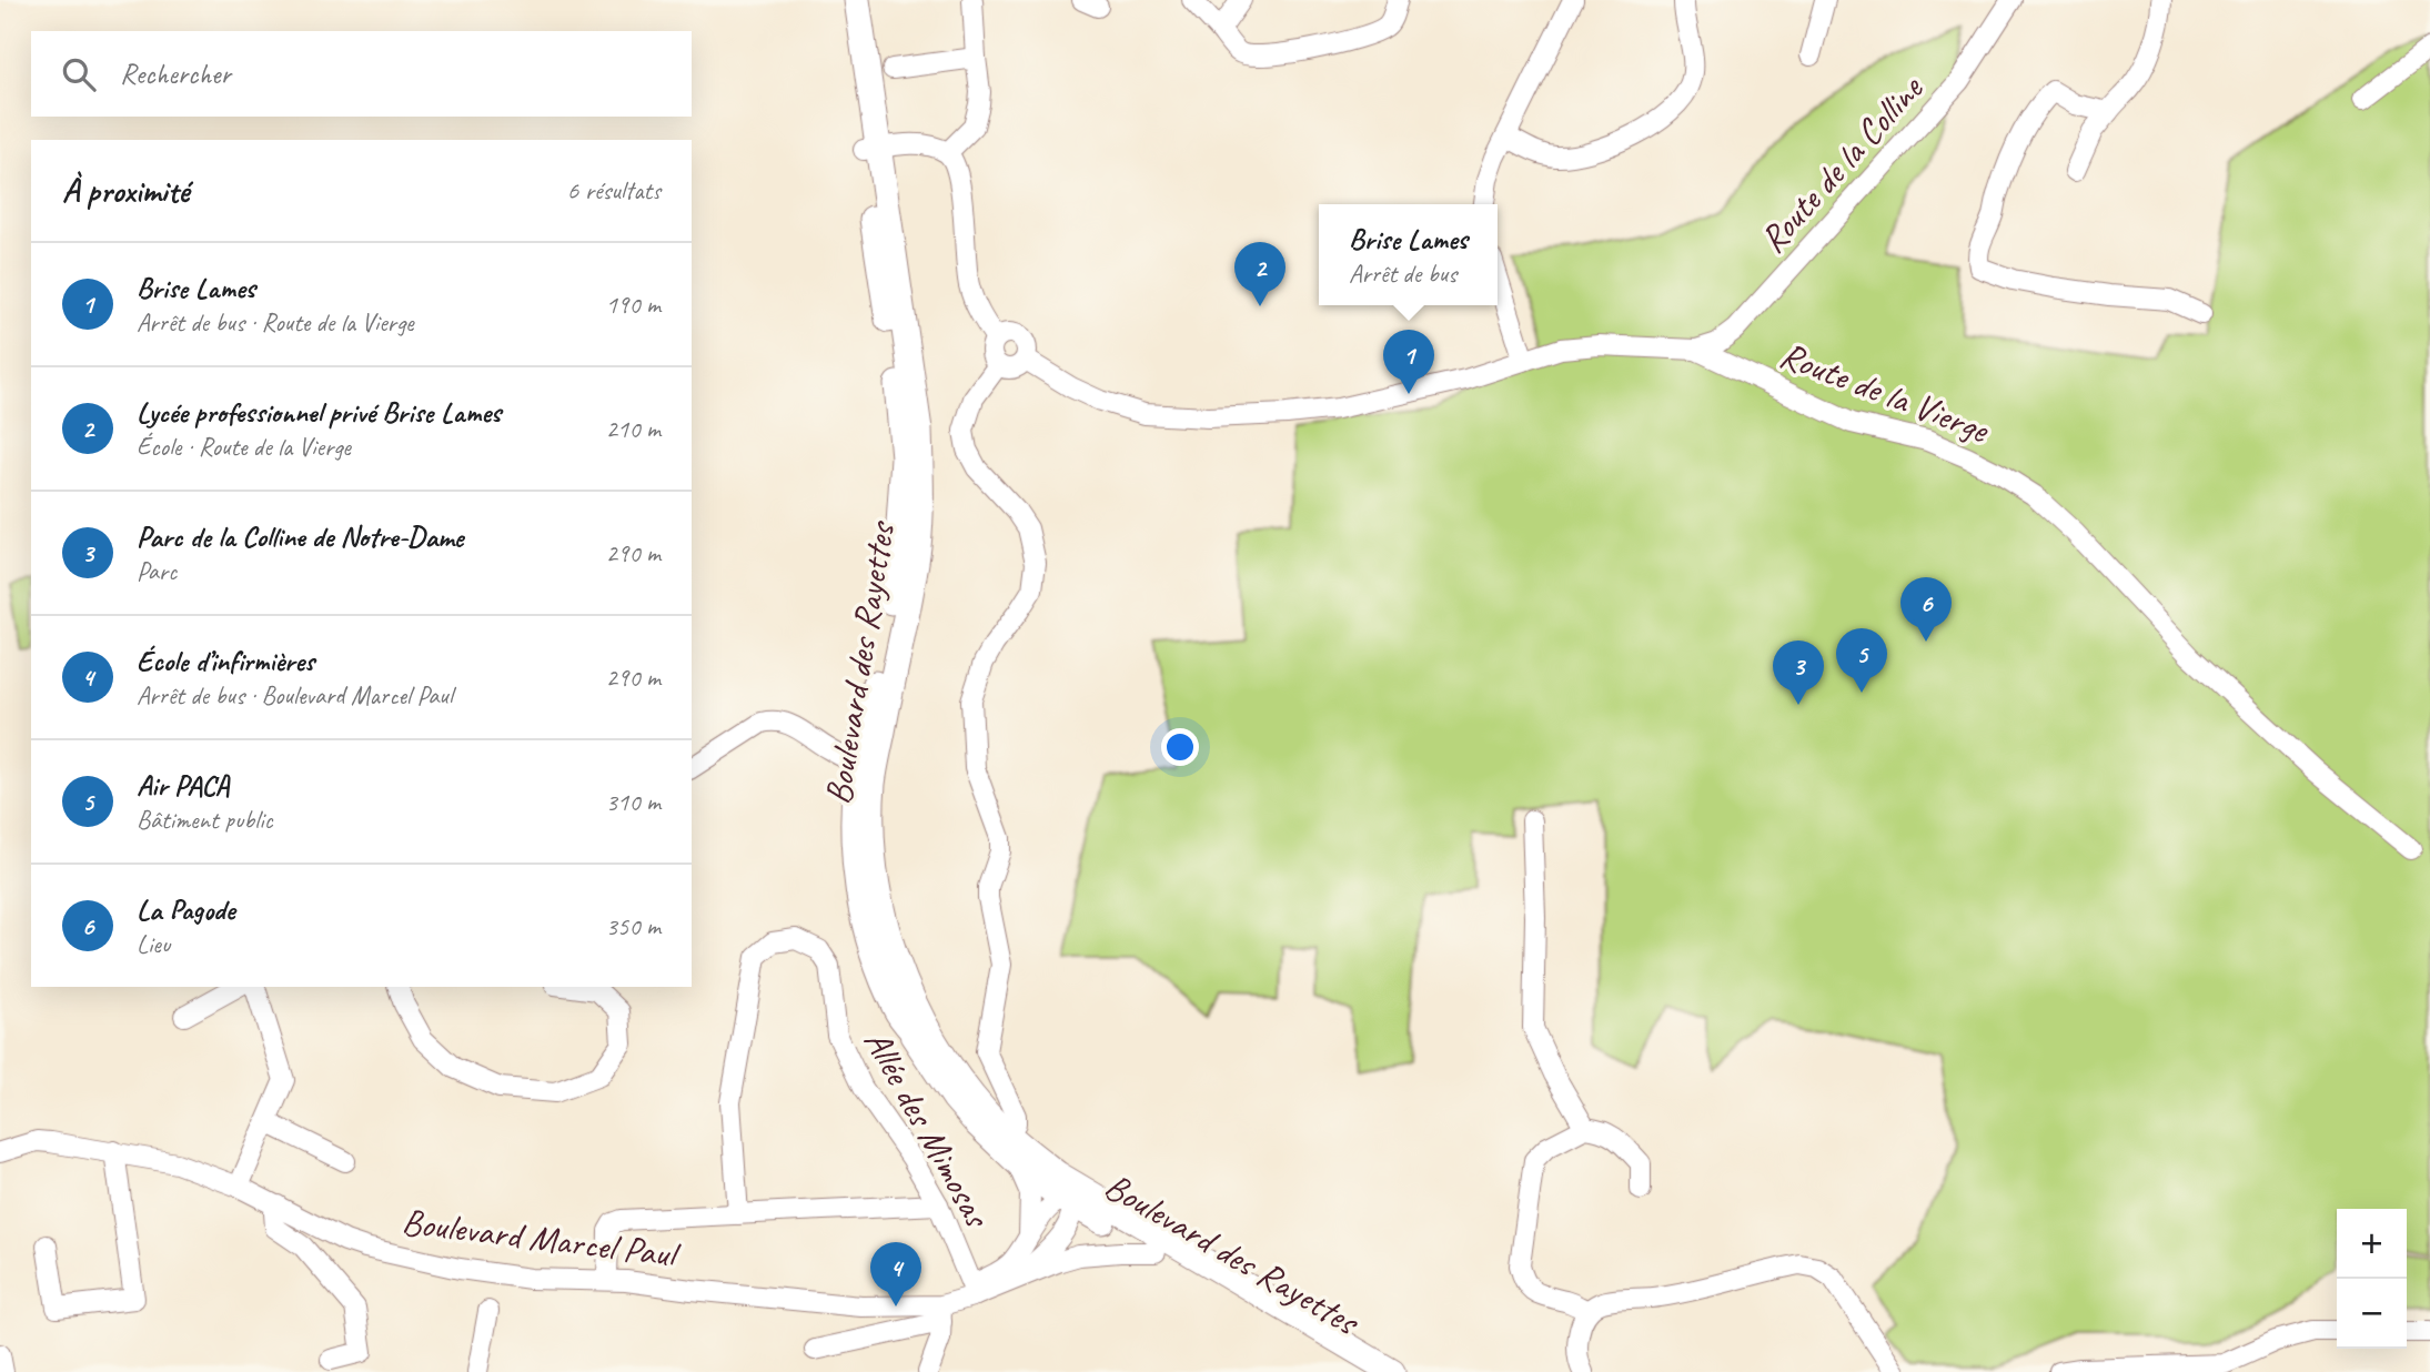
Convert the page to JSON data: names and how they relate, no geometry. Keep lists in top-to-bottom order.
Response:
{
  "streets": {
    "main road": ["Boulevard des Rayettes"],
    "street": [
      "Route de la Colline",
      "Route de la Vierge",
      "Allée des Mimosas",
      "Boulevard Marcel Paul"
    ]
  },
  "crossings": [
    ["Route de la Colline", "Route de la Vierge"],
    ["Boulevard des Rayettes", "Boulevard Marcel Paul"],
    ["Allée des Mimosas", "Boulevard Marcel Paul"]
  ],
  "page": {
    "search": "Rechercher",
    "heading": ["À proximité", "6 résultats"],
    "popup": ["Brise Lames", "Arrêt de bus"],
    "list": [
      {
        "mark": "1",
        "name": "Brise Lames",
        "note": "Arrêt de bus · Route de la Vierge",
        "value": "190 m"
      },
      {
        "mark": "2",
        "name": "Lycée professionnel privé Brise Lames",
        "note": "École · Route de la Vierge",
        "value": "210 m"
      },
      {
        "mark": "3",
        "name": "Parc de la Colline de Notre-Dame",
        "note": "Parc",
        "value": "290 m"
      },
      {
        "mark": "4",
        "name": "École d’infirmières",
        "note": "Arrêt de bus · Boulevard Marcel Paul",
        "value": "290 m"
      },
      {
        "mark": "5",
        "name": "Air PACA",
        "note": "Bâtiment public",
        "value": "310 m"
      },
      {
        "mark": "6",
        "name": "La Pagode",
        "note": "Lieu",
        "value": "350 m"
      }
    ],
    "pins": [
      "2",
      "1",
      "6",
      "5",
      "3",
      "4"
    ],
    "map_buttons": ["+", "−"]
  }
}
